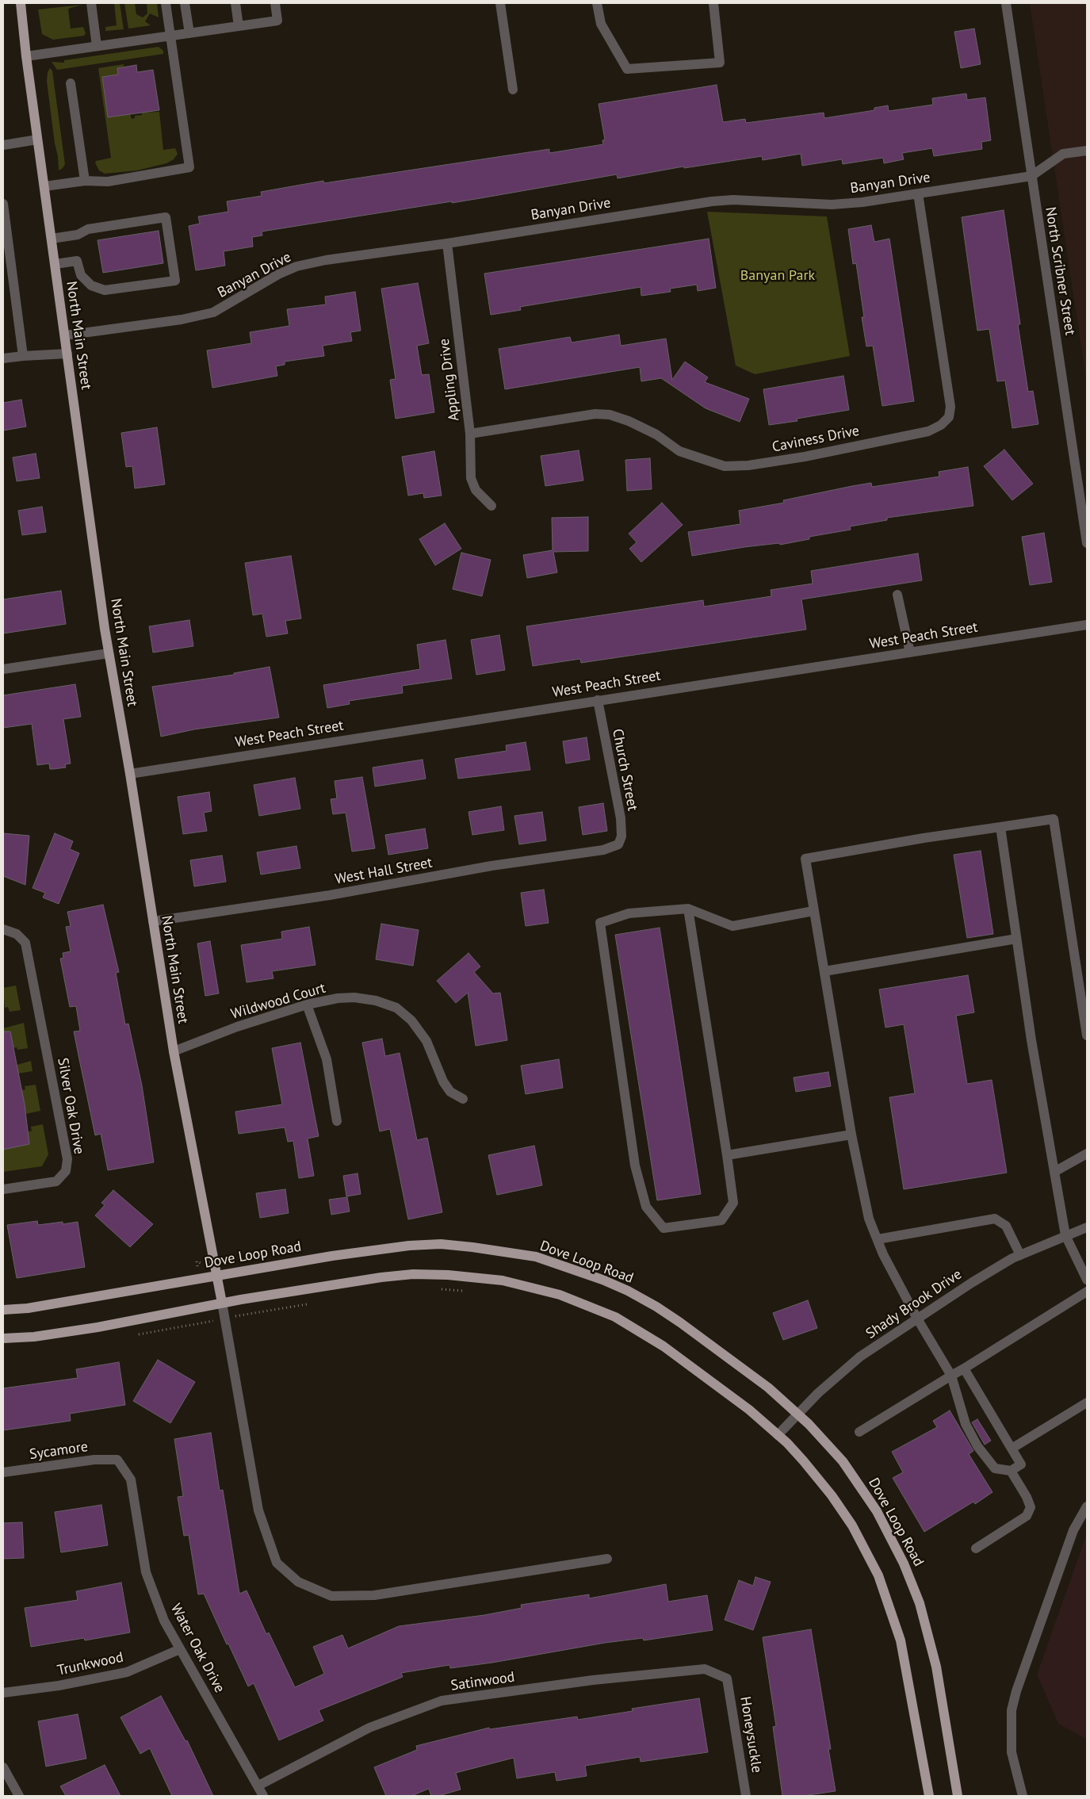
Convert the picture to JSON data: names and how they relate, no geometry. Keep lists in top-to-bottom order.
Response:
{
  "streets": {
    "main road": ["North Main Street", "Dove Loop Road"],
    "street": [
      "Banyan Drive",
      "North Scribner Street",
      "Appling Drive",
      "Caviness Drive",
      "West Peach Street",
      "Church Street",
      "West Hall Street",
      "Wildwood Court",
      "Silver Oak Drive",
      "Shady Brook Drive",
      "Sycamore",
      "Water Oak Drive",
      "Trunkwood",
      "Satinwood",
      "Honeysuckle"
    ]
  },
  "crossings": [
    ["Banyan Drive", "North Scribner Street"],
    ["Banyan Drive", "North Main Street"],
    ["Banyan Drive", "Appling Drive"],
    ["Banyan Drive", "Caviness Drive"],
    ["North Main Street", "West Peach Street"],
    ["North Main Street", "West Hall Street"],
    ["North Main Street", "Wildwood Court"],
    ["North Main Street", "Dove Loop Road"],
    ["Appling Drive", "Caviness Drive"],
    ["West Peach Street", "Church Street"],
    ["Church Street", "West Hall Street"],
    ["Dove Loop Road", "Shady Brook Drive"],
    ["Sycamore", "Water Oak Drive"],
    ["Water Oak Drive", "Trunkwood"],
    ["Water Oak Drive", "Satinwood"],
    ["Satinwood", "Honeysuckle"]
  ],
  "parks": ["Banyan Park"]
}
